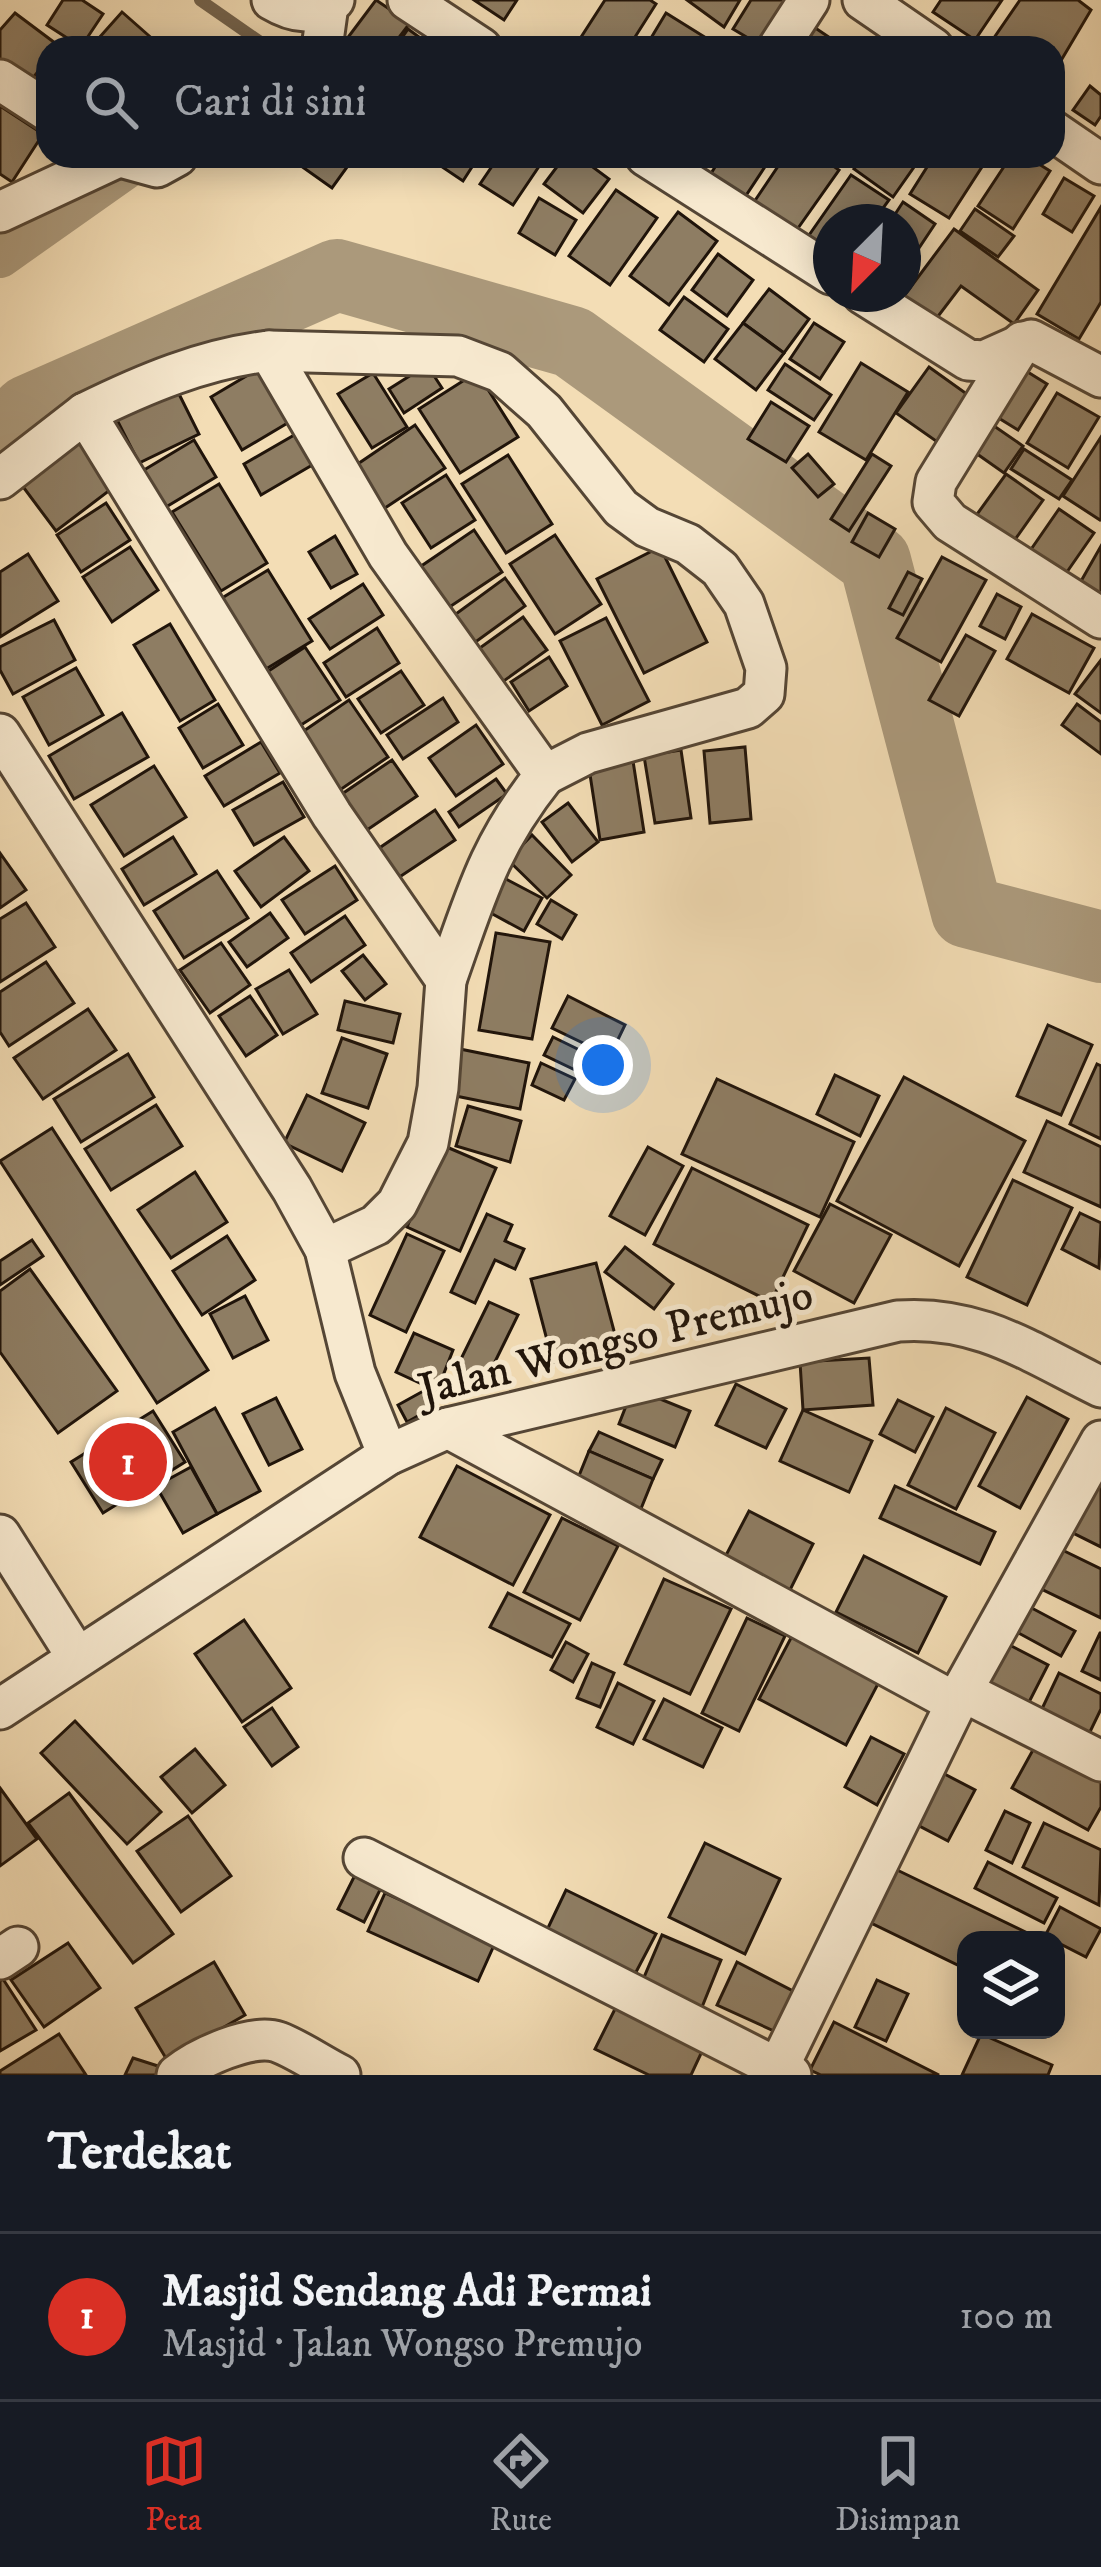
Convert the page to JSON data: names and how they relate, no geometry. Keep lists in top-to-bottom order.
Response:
{
  "streets": {
    "street": ["Jalan Wongso Premujo"]
  },
  "north": "bottom left",
  "page": {
    "search": "Cari di sini",
    "pins": "1",
    "heading": "Terdekat",
    "list": [
      {
        "mark": "1",
        "name": "Masjid Sendang Adi Permai",
        "note": "Masjid · Jalan Wongso Premujo",
        "value": "100 m"
      }
    ],
    "nav": ["Peta", "Rute", "Disimpan"]
  }
}
